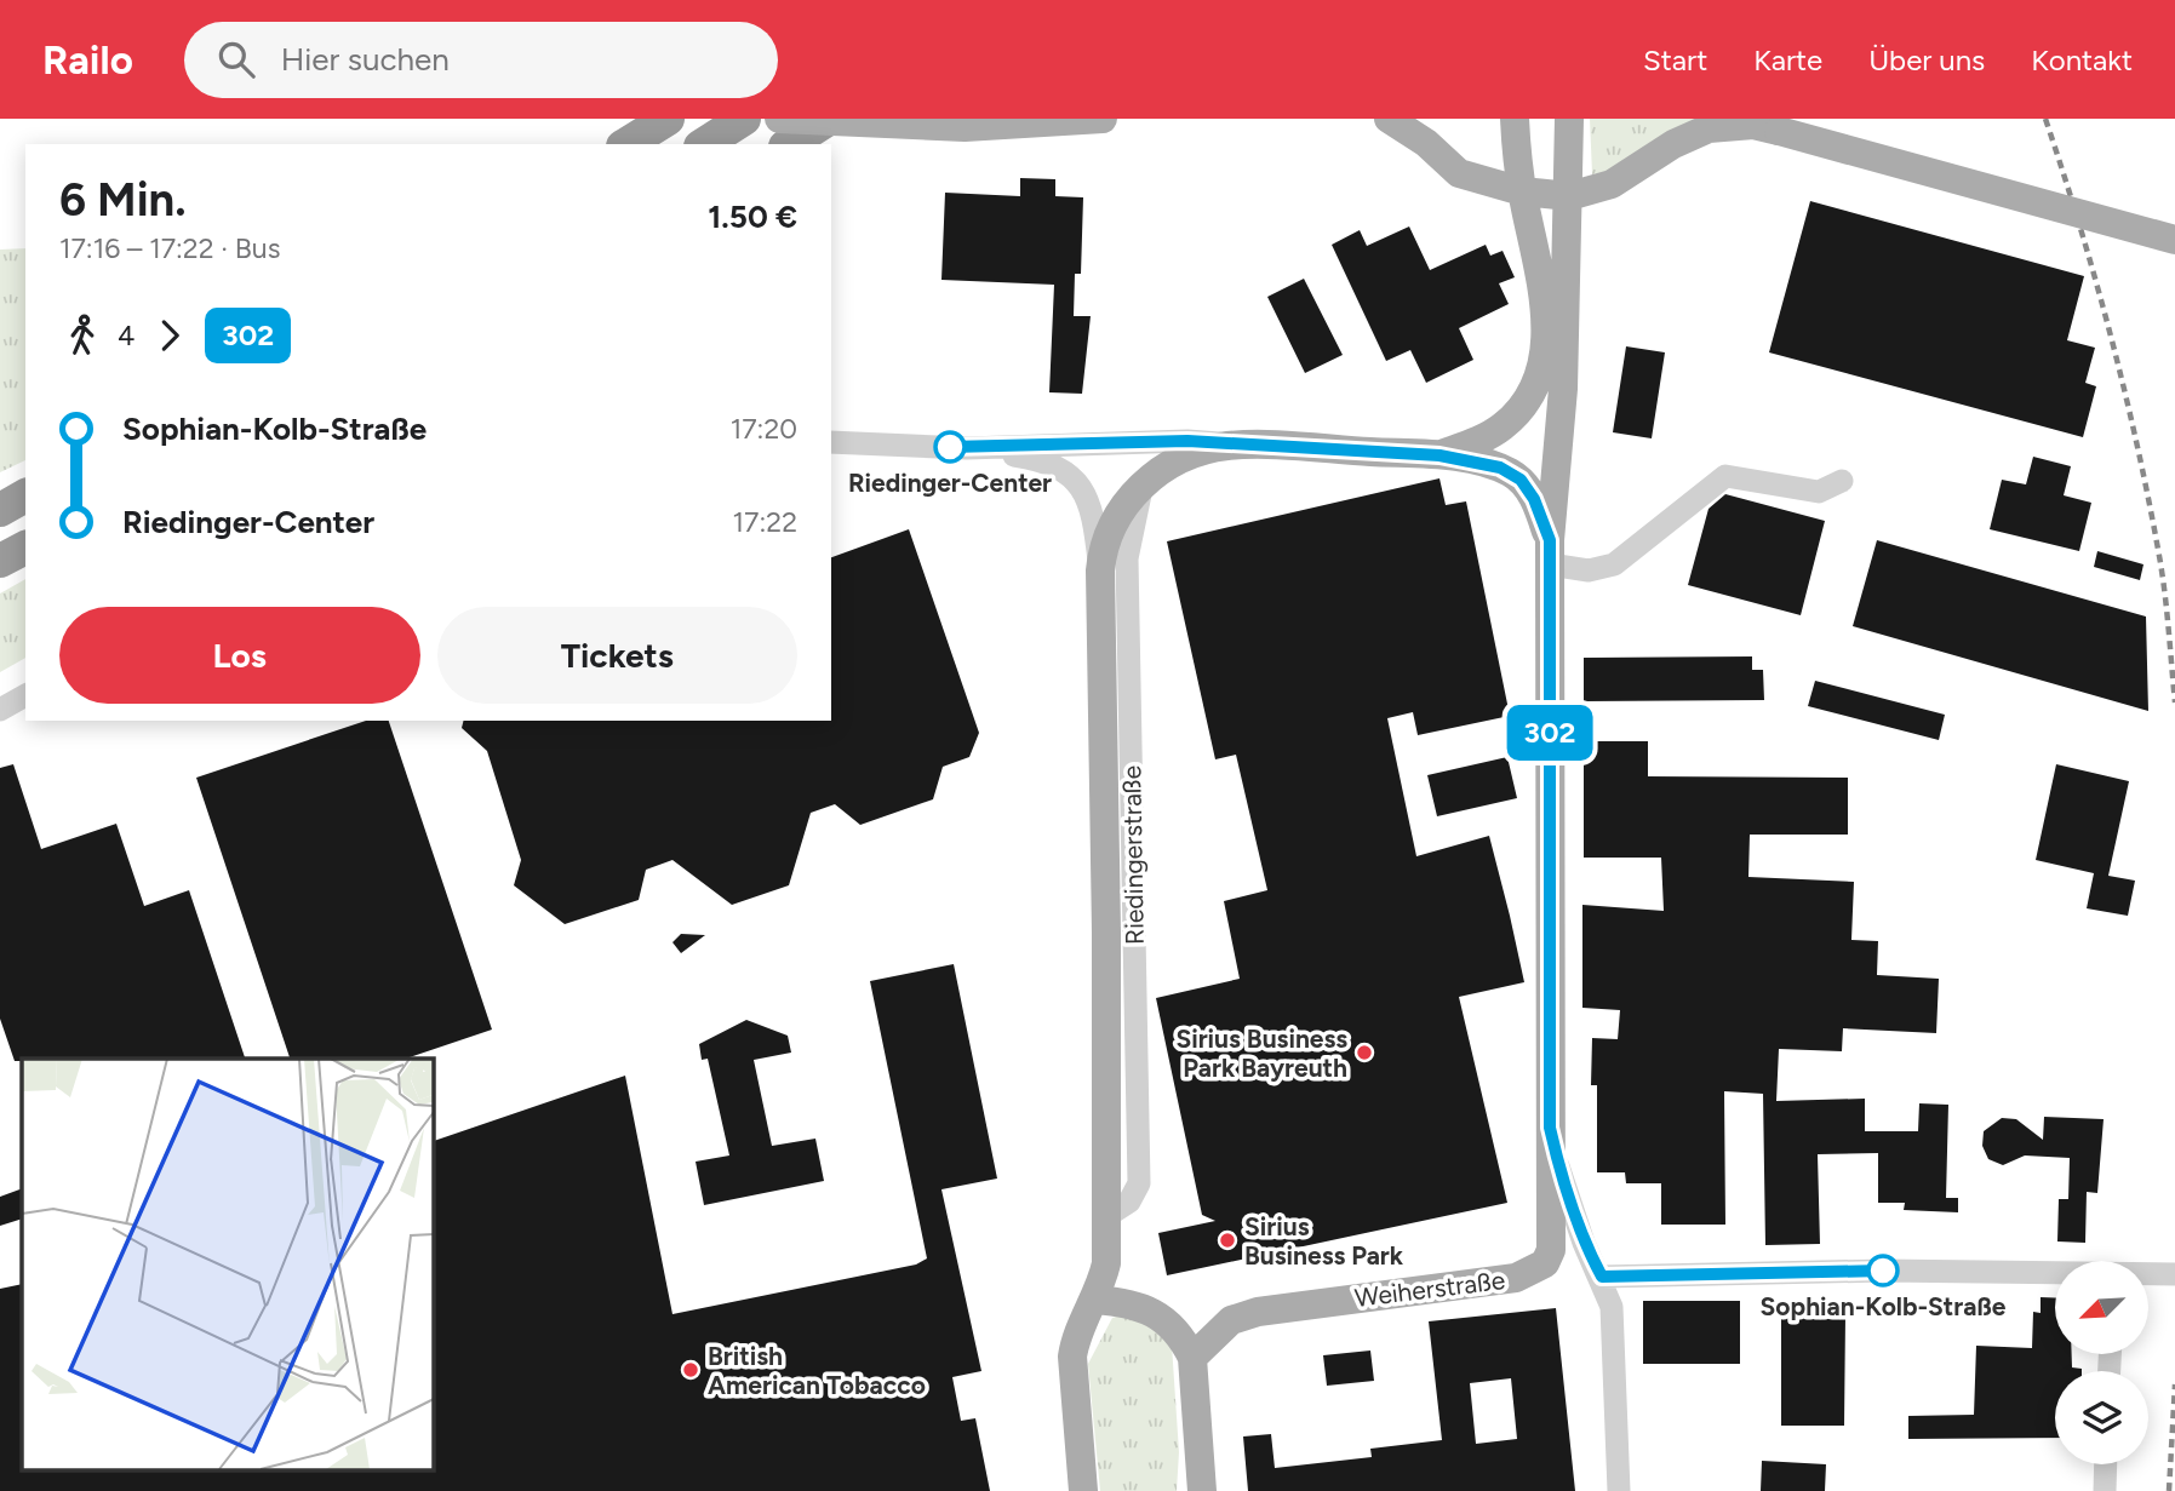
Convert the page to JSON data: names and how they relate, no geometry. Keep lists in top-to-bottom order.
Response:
{
  "streets": {
    "main road": ["Riedingerstraße", "Weiherstraße"]
  },
  "places": [
    "Riedinger-Center",
    "Sirius Business Park Bayreuth",
    "Sirius Business Park",
    "Sophian-Kolb-Straße",
    "British American Tobacco"
  ],
  "lines": ["bus line 302"],
  "north": "bottom left",
  "page": {
    "header": "Railo",
    "search": "Hier suchen",
    "nav": [
      "Start",
      "Karte",
      "Über uns",
      "Kontakt"
    ],
    "on_map": "302",
    "heading": ["6 Min.", "17:16 – 17:22 · Bus", "1.50 €"],
    "legs": ["4", "302"],
    "list": [
      {
        "name": "Sophian-Kolb-Straße",
        "value": "17:20"
      },
      {
        "name": "Riedinger-Center",
        "value": "17:22"
      }
    ],
    "buttons": ["Los", "Tickets"]
  }
}
